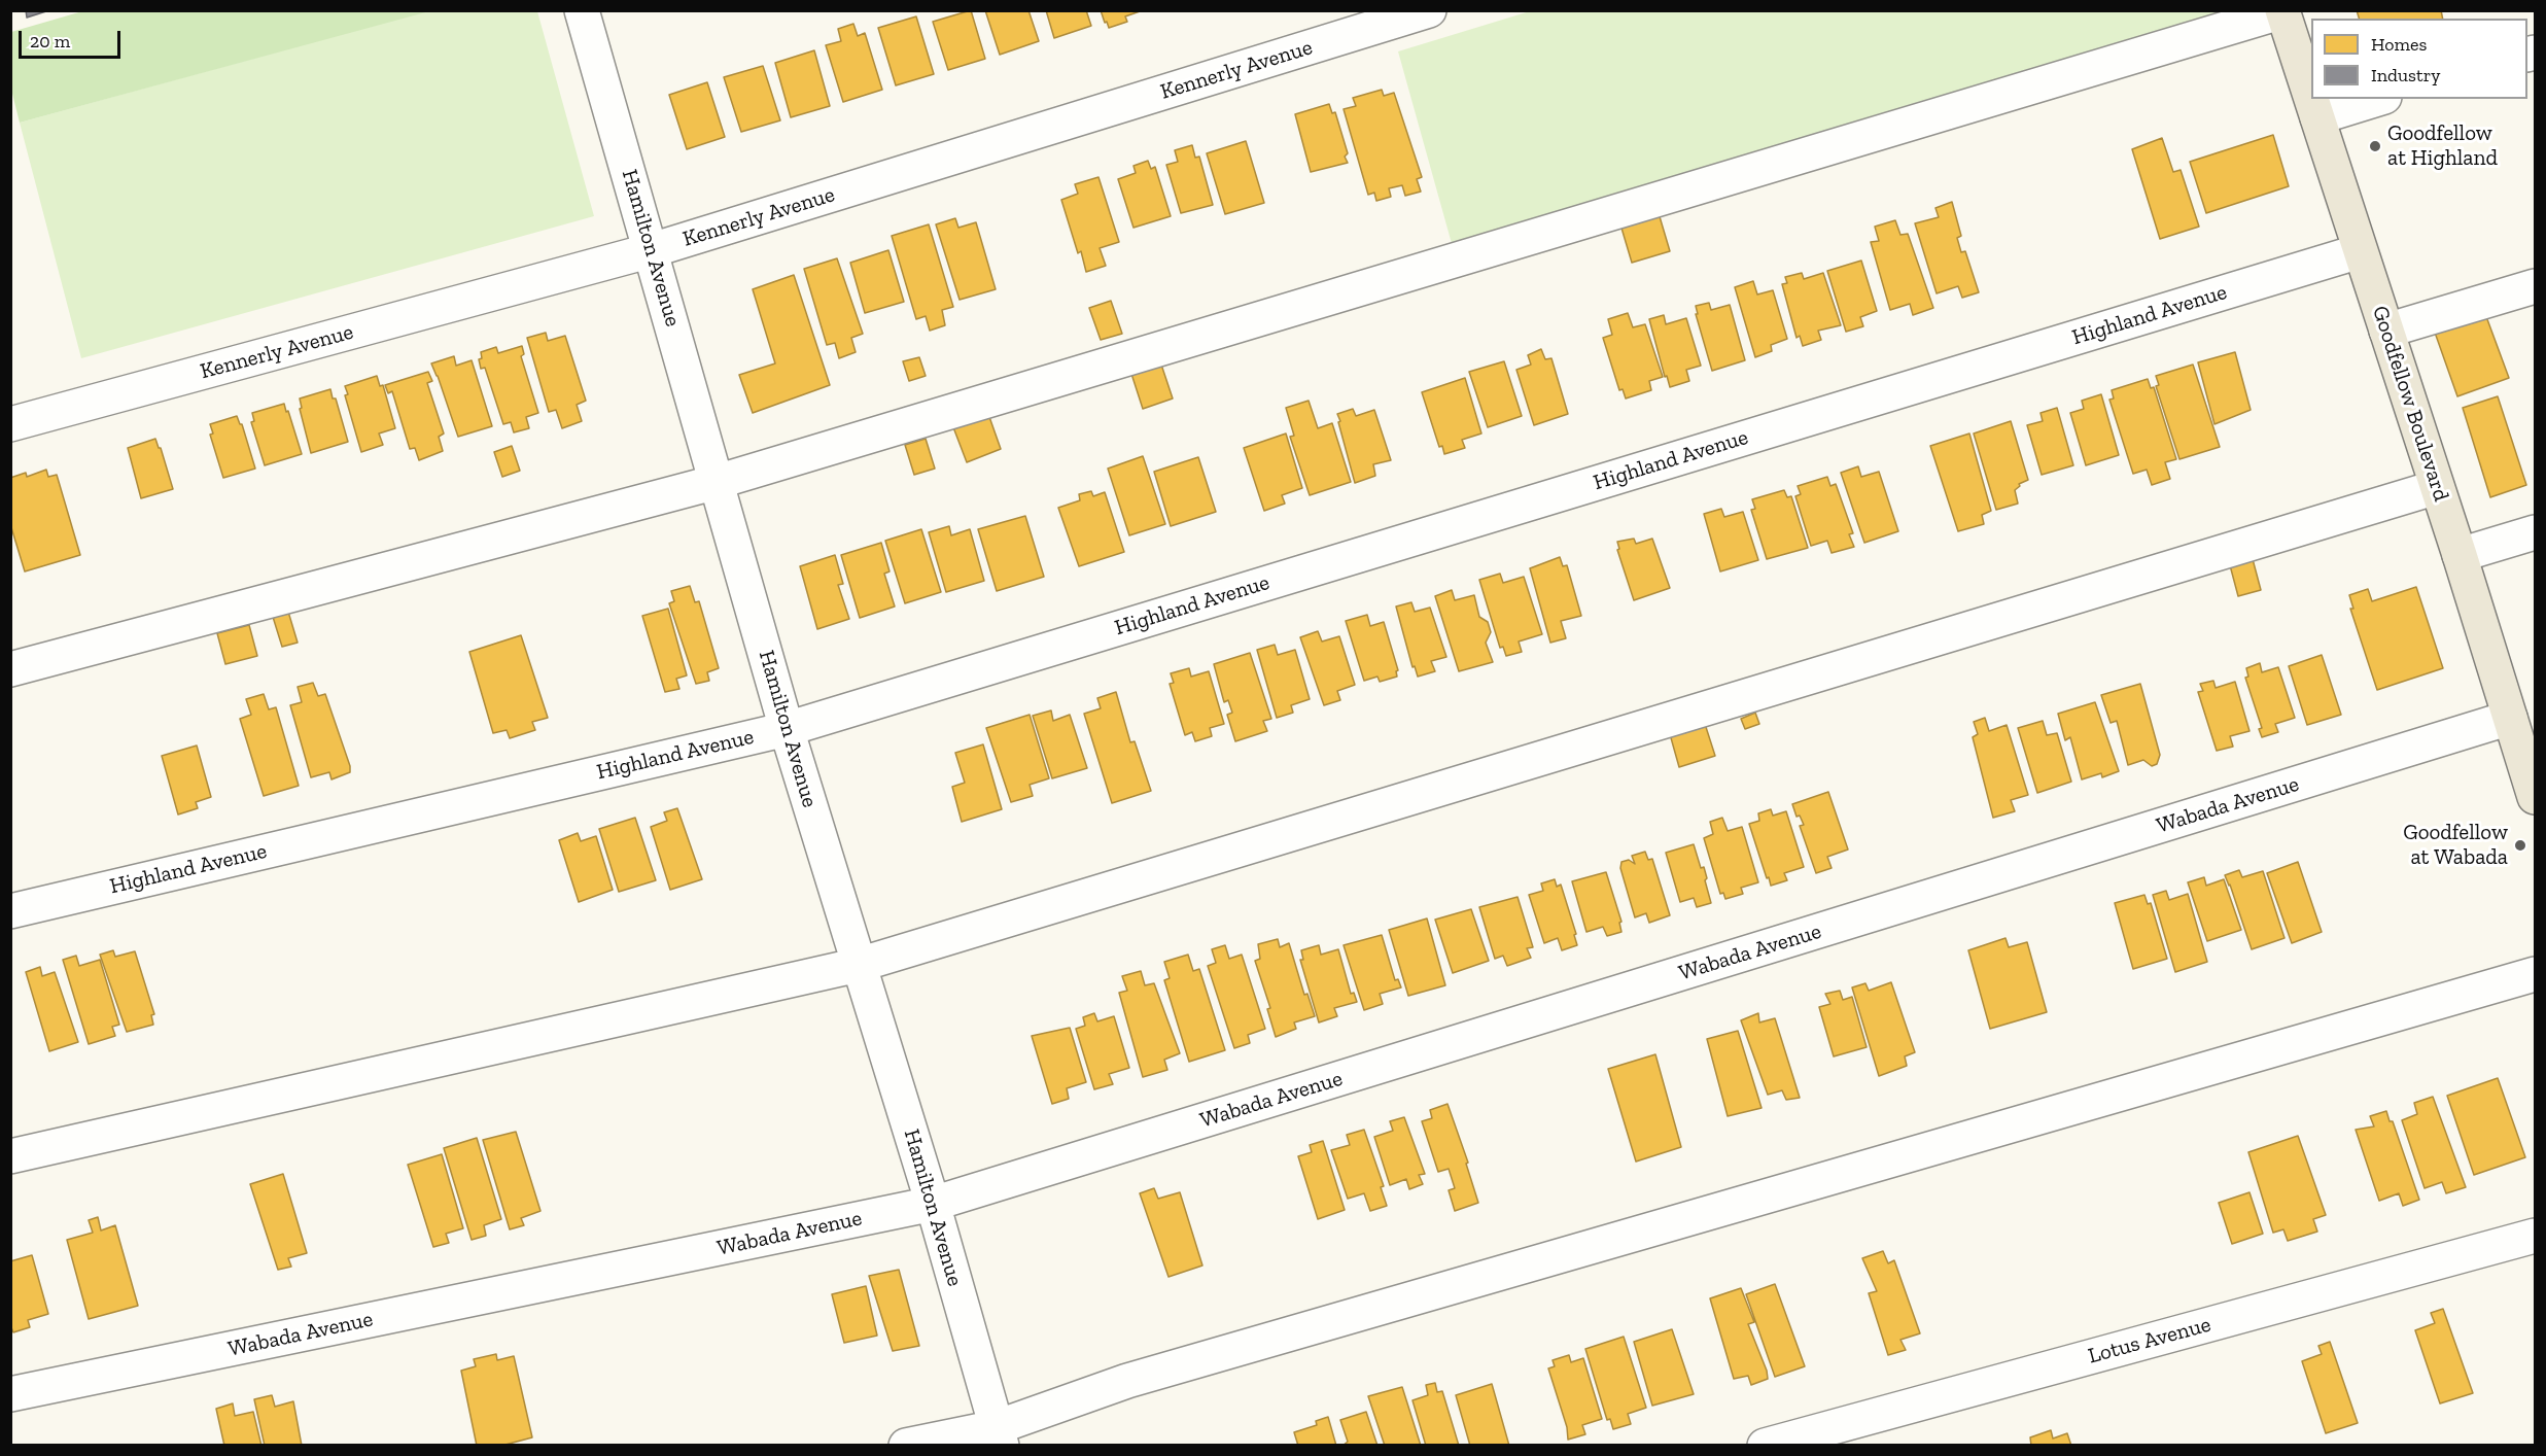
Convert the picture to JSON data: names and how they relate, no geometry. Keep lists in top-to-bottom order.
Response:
{
  "streets": {
    "main road": ["Goodfellow Boulevard"],
    "street": [
      "Kennerly Avenue",
      "Hamilton Avenue",
      "Highland Avenue",
      "Wabada Avenue",
      "Lotus Avenue"
    ]
  },
  "crossings": [
    ["Kennerly Avenue", "Hamilton Avenue"],
    ["Hamilton Avenue", "Highland Avenue"],
    ["Hamilton Avenue", "Wabada Avenue"],
    ["Highland Avenue", "Goodfellow Boulevard"],
    ["Goodfellow Boulevard", "Wabada Avenue"]
  ],
  "places": ["Goodfellow at Highland", "Goodfellow at Wabada"],
  "legend": ["Homes", "Industry"],
  "scale_bar": "20 m"
}
